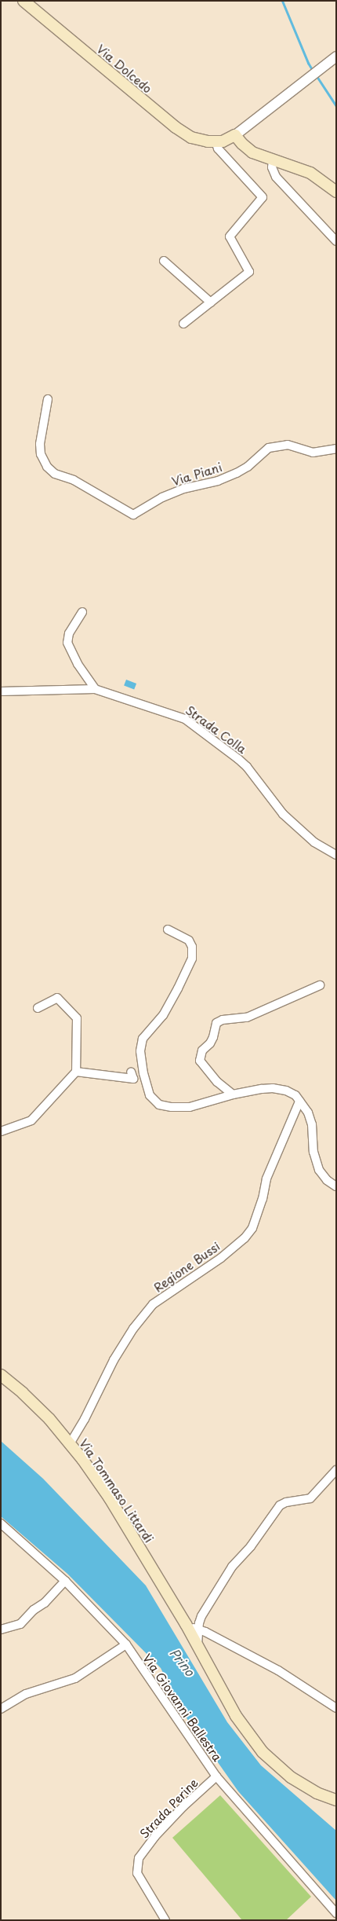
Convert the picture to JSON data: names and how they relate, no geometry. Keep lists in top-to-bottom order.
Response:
{
  "streets": {
    "main road": ["Via Dolcedo", "Via Tommaso Littardi"],
    "street": [
      "Via Piani",
      "Strada Colla",
      "Regione Bussi",
      "Via Giovanni Ballestra",
      "Strada Perine"
    ]
  },
  "crossings": [
    ["Regione Bussi", "Via Tommaso Littardi"],
    ["Via Giovanni Ballestra", "Strada Perine"]
  ],
  "water": ["Prino"]
}
